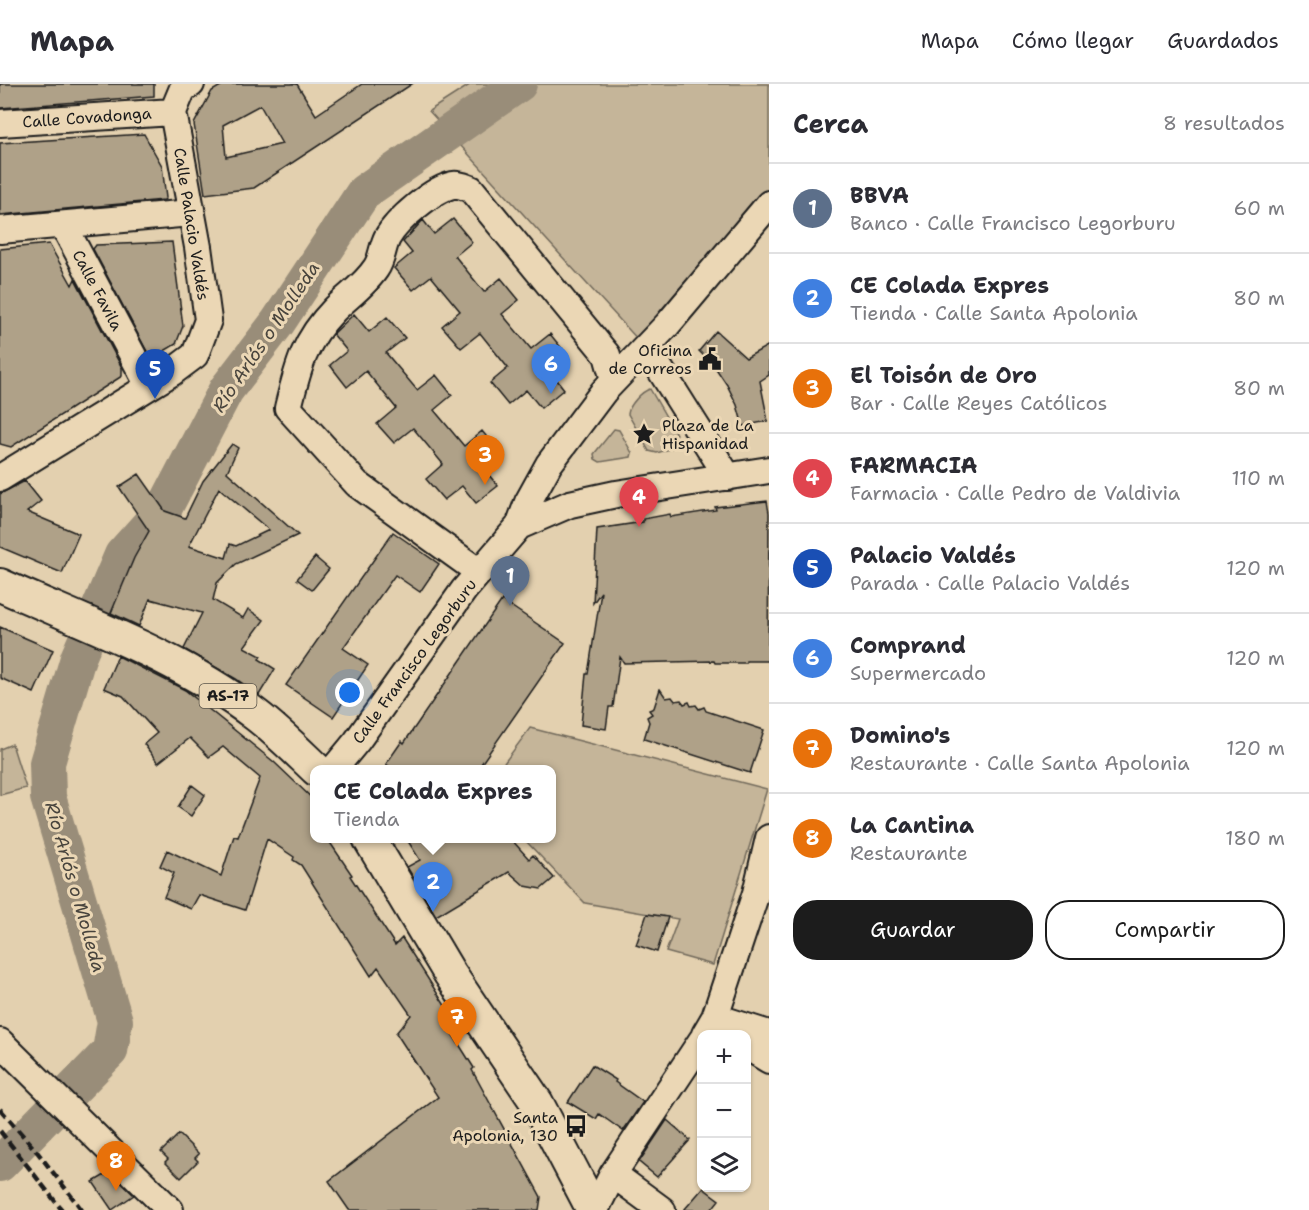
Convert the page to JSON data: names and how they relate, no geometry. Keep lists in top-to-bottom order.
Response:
{
  "streets": {
    "main road": ["AS-17"],
    "street": [
      "Calle Covadonga",
      "Calle Palacio Valdés",
      "Calle Favila",
      "Calle Francisco Legorburu"
    ]
  },
  "crossings": [
    ["Calle Covadonga", "Calle Palacio Valdés"],
    ["Calle Palacio Valdés", "Calle Favila"]
  ],
  "water": ["Río Arlós o Molleda"],
  "places": {
    "public building": ["Oficina de Correos"],
    "place": ["Plaza de La Hispanidad"],
    "bus stop": ["Santa Apolonia, 130"]
  },
  "page": {
    "header": "Mapa",
    "nav": ["Mapa", "Cómo llegar", "Guardados"],
    "heading": ["Cerca", "8 resultados"],
    "list": [
      {
        "mark": "1",
        "name": "BBVA",
        "note": "Banco · Calle Francisco Legorburu",
        "value": "60 m"
      },
      {
        "mark": "2",
        "name": "CE Colada Expres",
        "note": "Tienda · Calle Santa Apolonia",
        "value": "80 m"
      },
      {
        "mark": "3",
        "name": "El Toisón de Oro",
        "note": "Bar · Calle Reyes Católicos",
        "value": "80 m"
      },
      {
        "mark": "4",
        "name": "FARMACIA",
        "note": "Farmacia · Calle Pedro de Valdivia",
        "value": "110 m"
      },
      {
        "mark": "5",
        "name": "Palacio Valdés",
        "note": "Parada · Calle Palacio Valdés",
        "value": "120 m"
      },
      {
        "mark": "6",
        "name": "Comprand",
        "note": "Supermercado",
        "value": "120 m"
      },
      {
        "mark": "7",
        "name": "Domino's",
        "note": "Restaurante · Calle Santa Apolonia",
        "value": "120 m"
      },
      {
        "mark": "8",
        "name": "La Cantina",
        "note": "Restaurante",
        "value": "180 m"
      }
    ],
    "pins": [
      "6",
      "5",
      "3",
      "4",
      "1",
      "2",
      "7",
      "8"
    ],
    "popup": ["CE Colada Expres", "Tienda"],
    "buttons": ["Guardar", "Compartir"],
    "map_buttons": ["+", "−"]
  }
}
